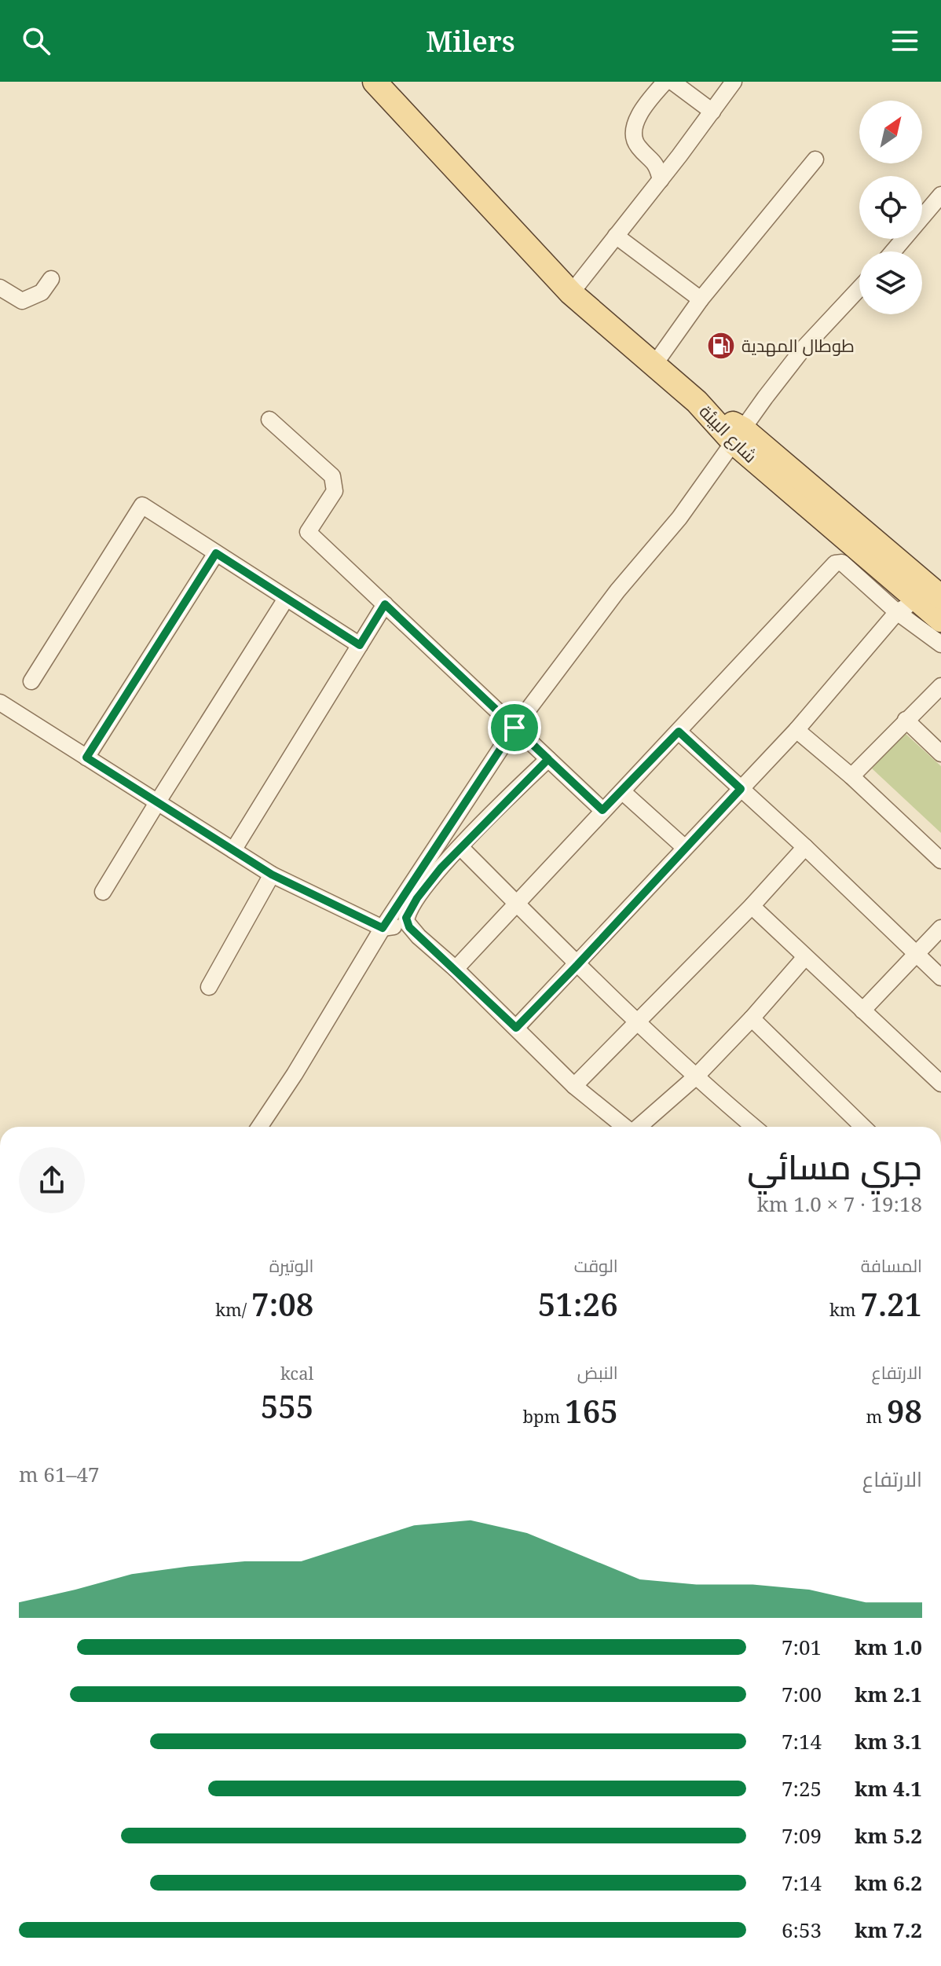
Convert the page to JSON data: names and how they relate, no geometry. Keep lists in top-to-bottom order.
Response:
{
  "streets": {
    "main road": ["شارع البيئة"]
  },
  "places": {
    "fuel station": ["طوطال المهدية"]
  },
  "north": "top right",
  "page": {
    "header": "Milers",
    "heading": ["جري مسائي", "19:18 · 7 × 1.0 km"],
    "stats": [
      ["المسافة", "7.21 km"],
      ["الوقت", "51:26"],
      ["الوتيرة", "7:08 /km"],
      ["الارتفاع", "98 m"],
      ["النبض", "165 bpm"],
      ["kcal", "555"]
    ],
    "chart": ["الارتفاع", "47–61 m"],
    "list": [
      {
        "name": "1.0 km",
        "note": "7:01"
      },
      {
        "name": "2.1 km",
        "note": "7:00"
      },
      {
        "name": "3.1 km",
        "note": "7:14"
      },
      {
        "name": "4.1 km",
        "note": "7:25"
      },
      {
        "name": "5.2 km",
        "note": "7:09"
      },
      {
        "name": "6.2 km",
        "note": "7:14"
      },
      {
        "name": "7.2 km",
        "note": "6:53"
      }
    ]
  }
}
